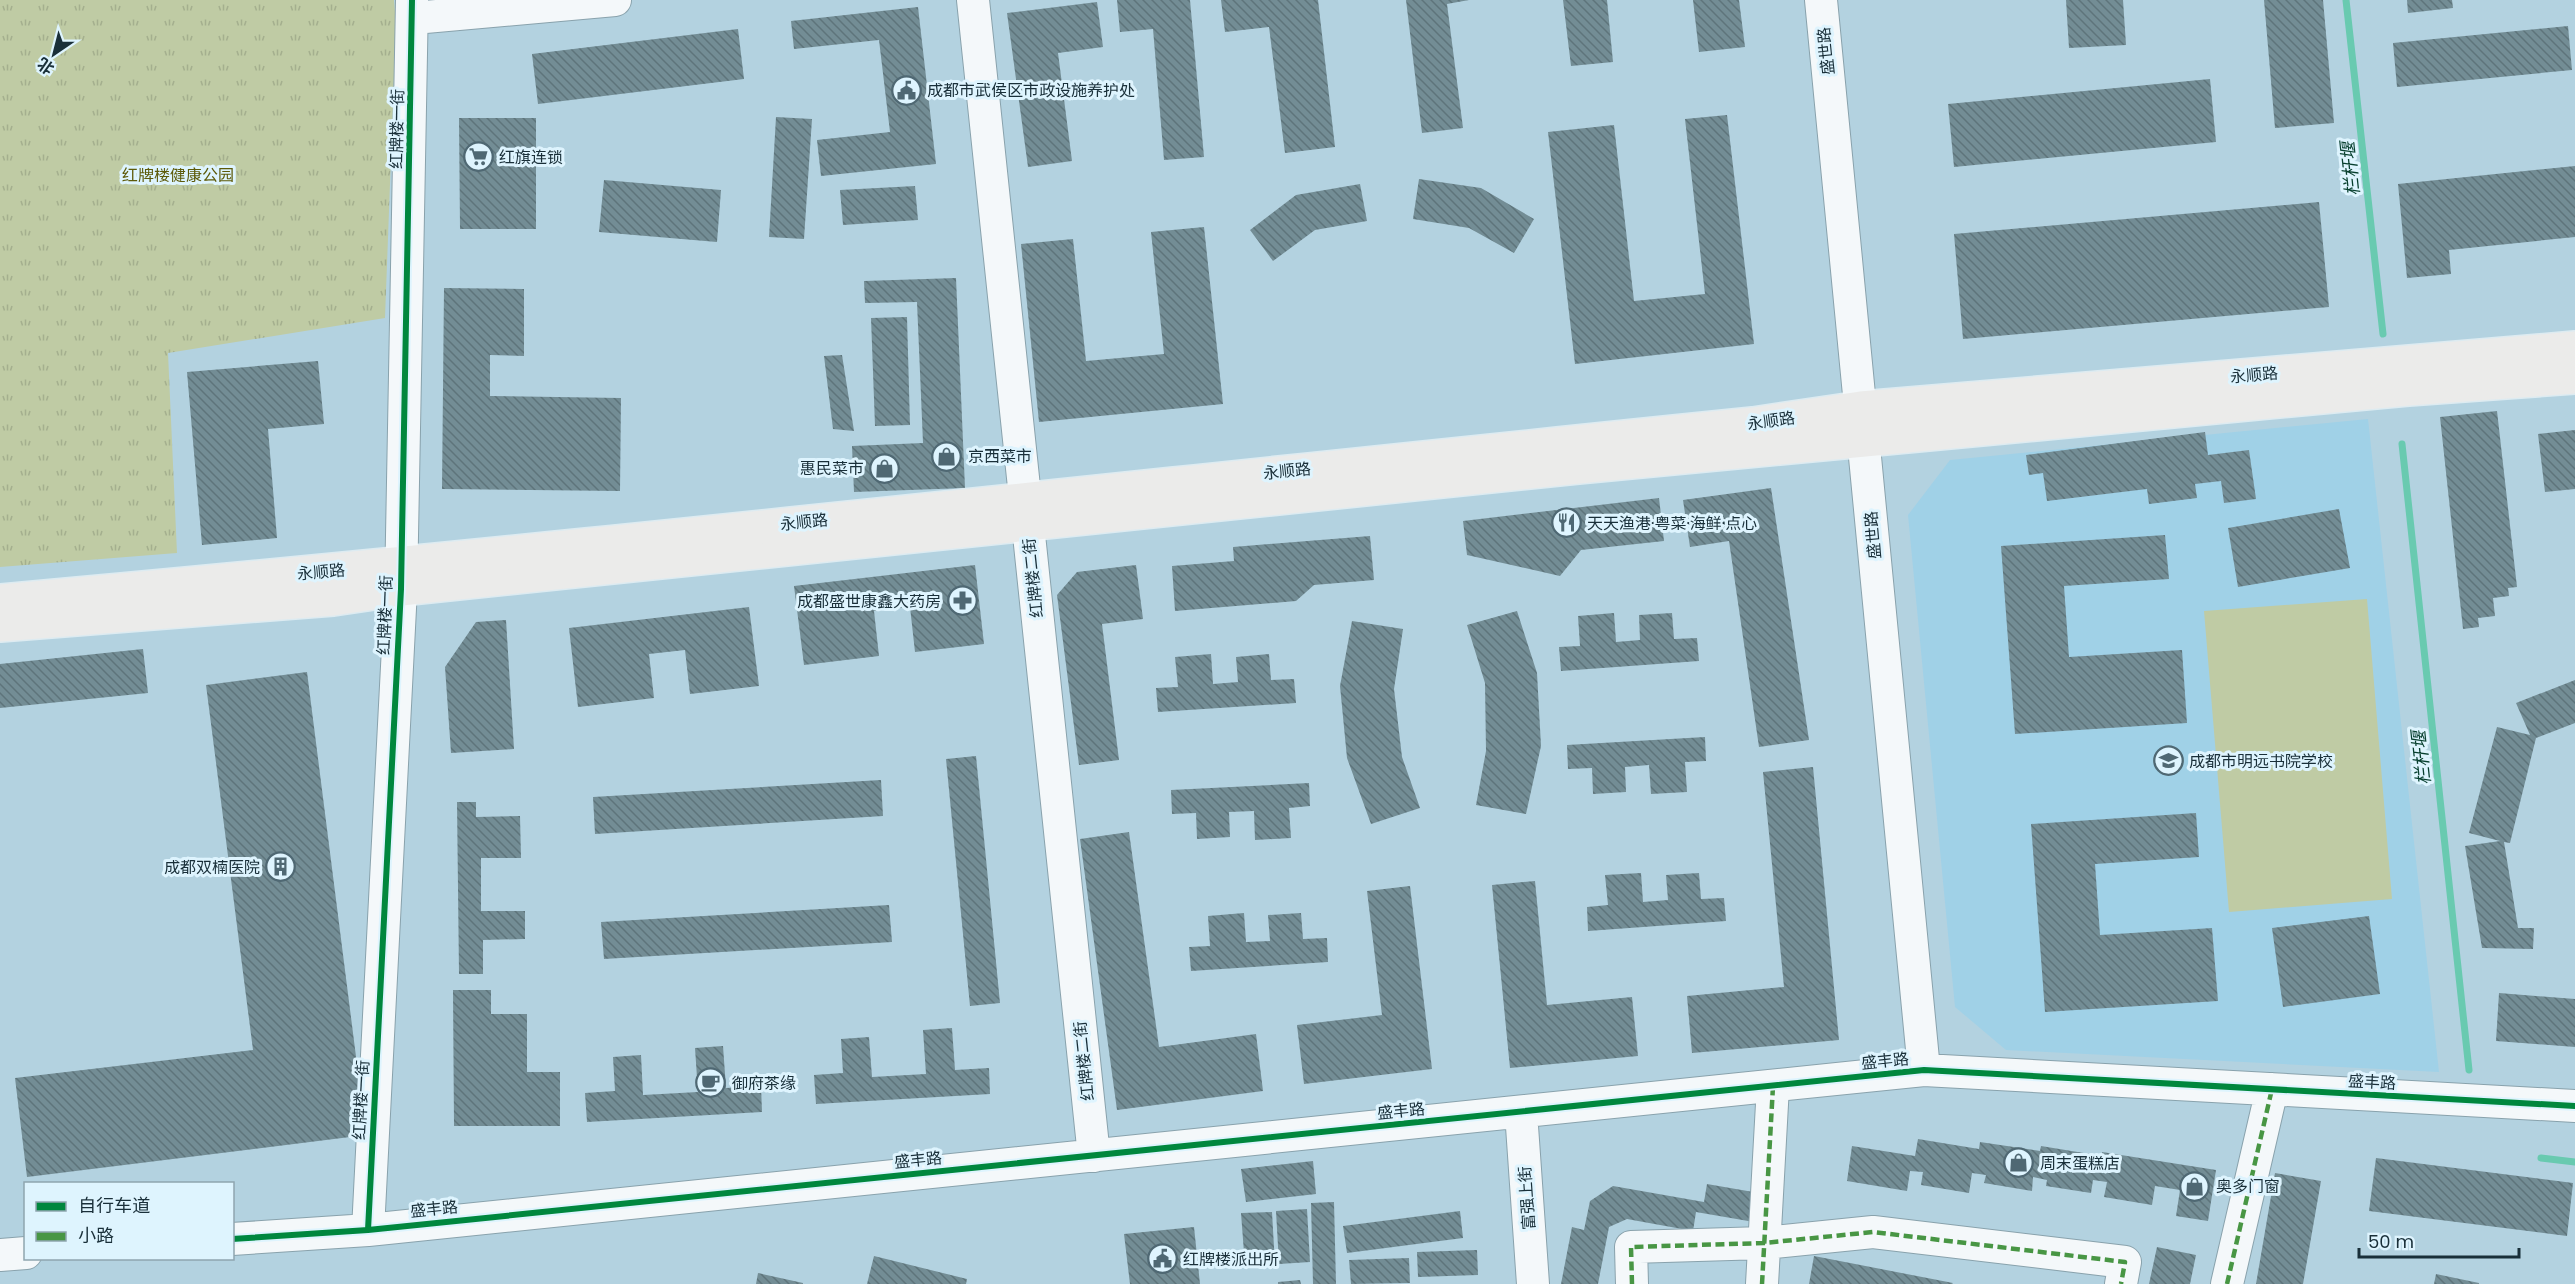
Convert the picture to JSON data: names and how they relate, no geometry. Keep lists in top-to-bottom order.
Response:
{
  "streets": {
    "main road": ["永顺路"],
    "street": [
      "盛世路",
      "红牌楼一街",
      "红牌楼二街",
      "盛丰路",
      "富强上街"
    ]
  },
  "crossings": [
    ["盛世路", "永顺路"],
    ["盛世路", "盛丰路"],
    ["红牌楼一街", "永顺路"],
    ["红牌楼一街", "盛丰路"],
    ["永顺路", "红牌楼二街"],
    ["红牌楼二街", "盛丰路"],
    ["盛丰路", "富强上街"]
  ],
  "water": ["栏杆堰"],
  "parks": ["红牌楼健康公园"],
  "places": {
    "public building": ["成都市武侯区市政设施养护处", "红牌楼派出所"],
    "supermarket": ["红旗连锁"],
    "shop": [
      "京西菜市",
      "惠民菜市",
      "周末蛋糕店",
      "奥多门窗"
    ],
    "restaurant": ["天天渔港·粤菜·海鲜·点心"],
    "pharmacy": ["成都盛世康鑫大药房"],
    "school or university": ["成都市明远书院学校"],
    "building": ["成都双楠医院"],
    "cafe": ["御府茶缘"]
  },
  "legend": ["自行车道", "小路"],
  "scale_bar": "50 m",
  "north": "bottom left"
}
